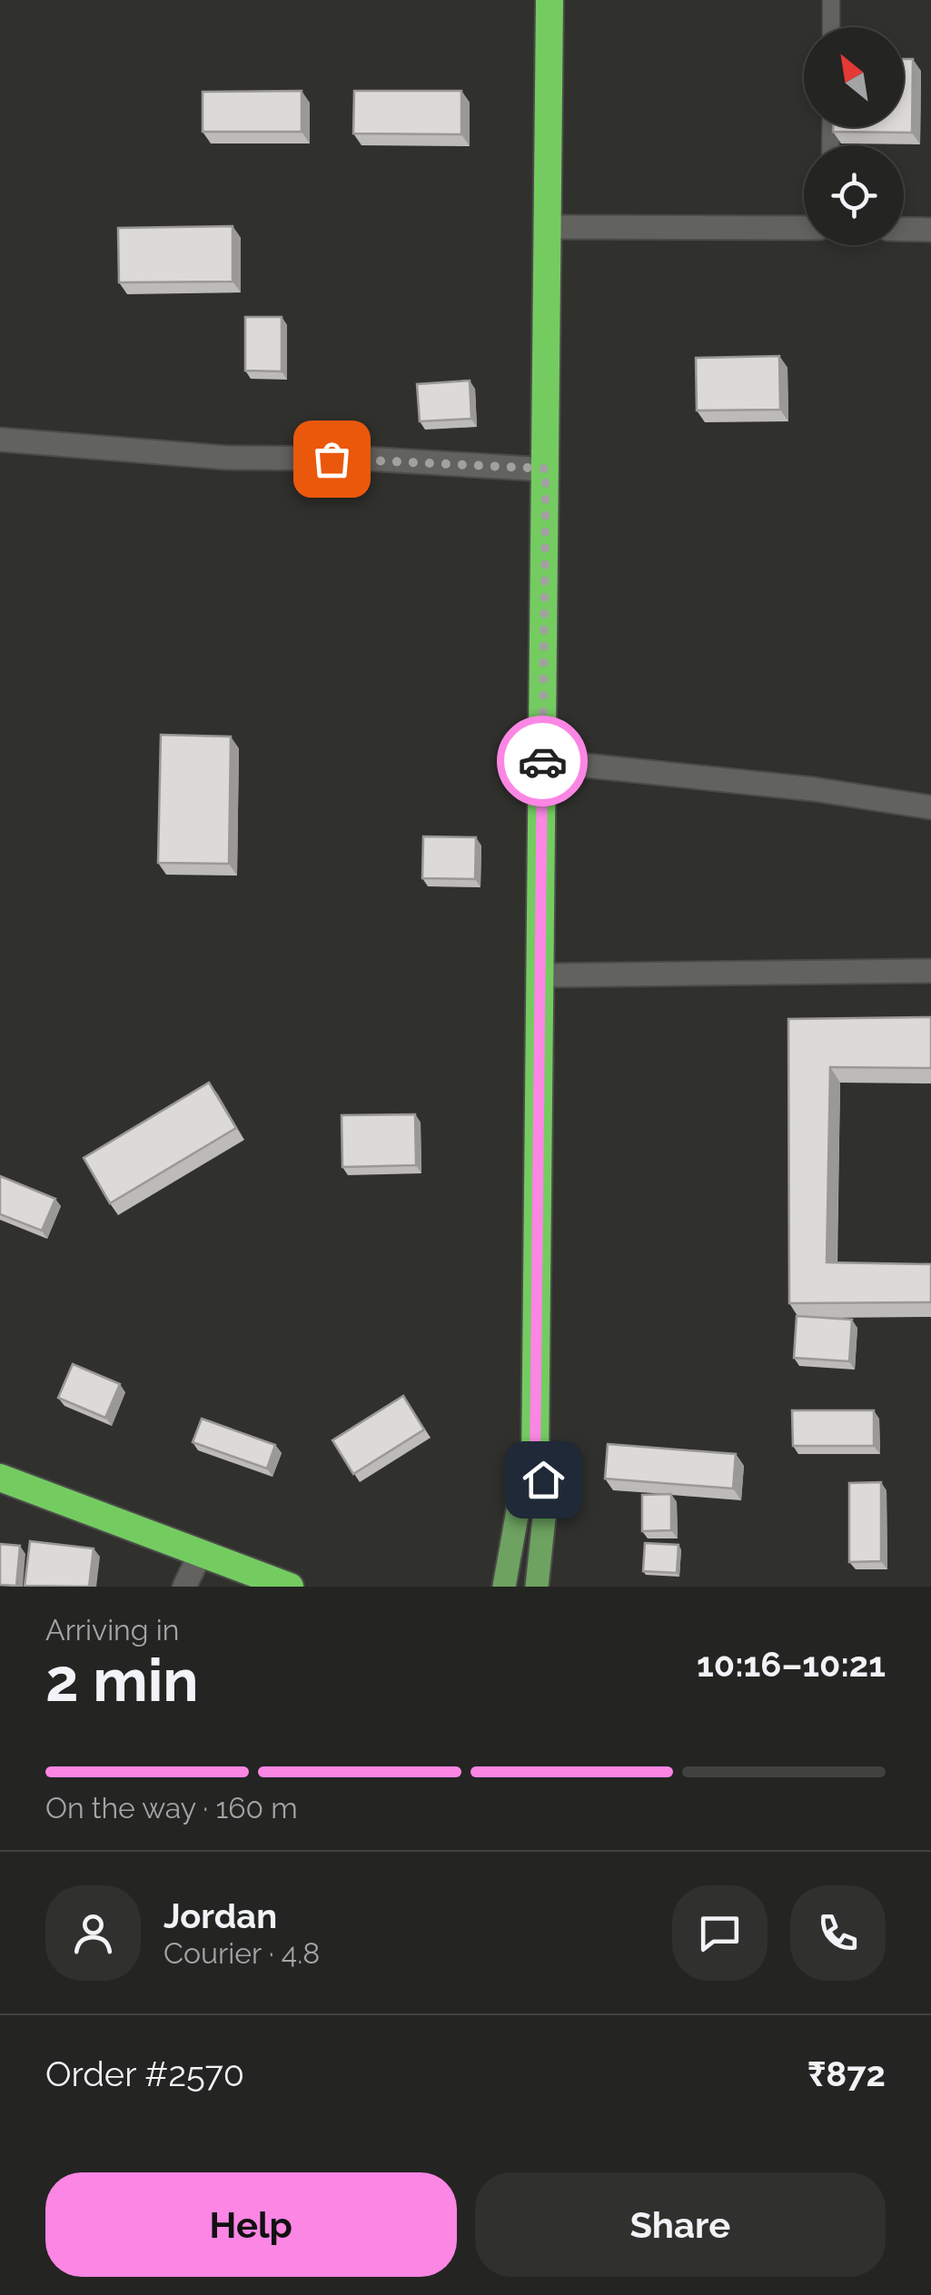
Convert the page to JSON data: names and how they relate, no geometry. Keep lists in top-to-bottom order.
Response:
{
  "north": "top left",
  "page": {
    "heading": ["2 min", "Arriving in", "10:16–10:21"],
    "panel": [
      "Jordan",
      "Courier · 4.8",
      "Order #2570",
      "₹872"
    ],
    "bar": "On the way · 160 m",
    "buttons": ["Help", "Share"]
  }
}
